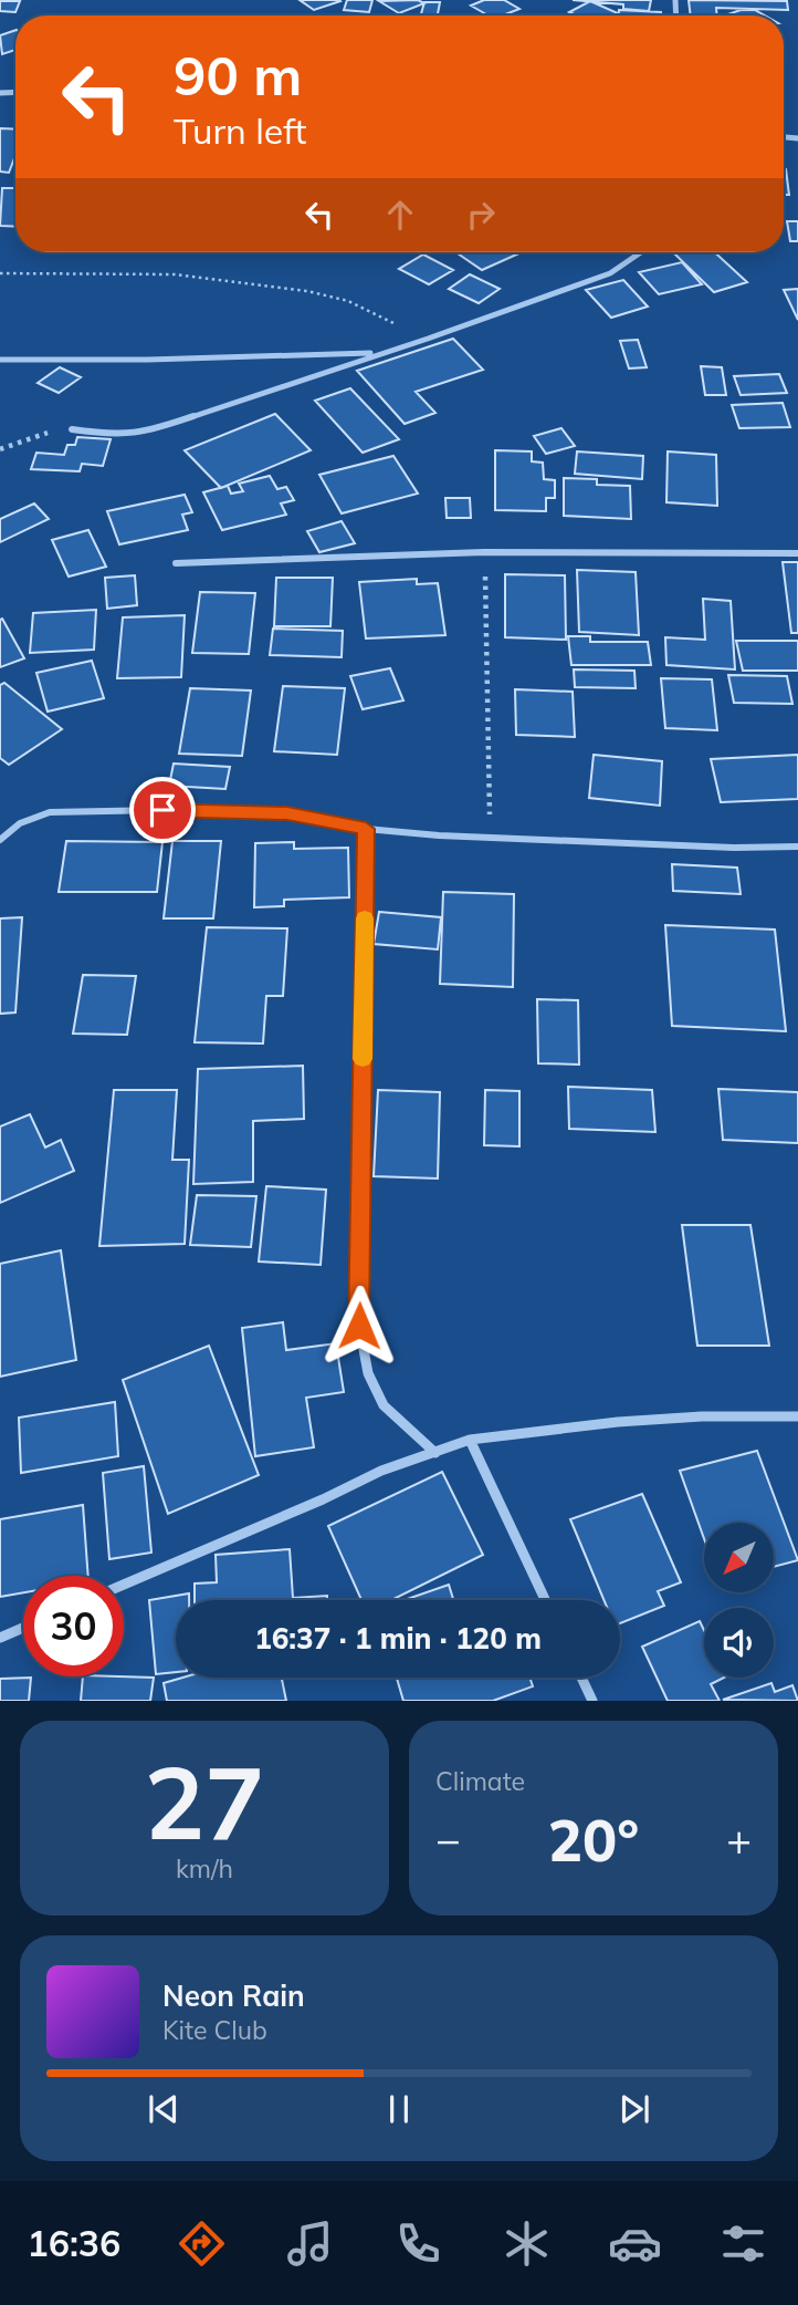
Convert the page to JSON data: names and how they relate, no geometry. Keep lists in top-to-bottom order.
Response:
{
  "north": "bottom left",
  "page": {
    "turn": ["90 m", "Turn left"],
    "limit": "30",
    "trip": "16:37 · 1 min · 120 m",
    "tile": [
      ["27", "km/h"],
      "Climate"
    ],
    "heat": ["−", "20°", "+"],
    "song": ["Neon Rain", "Kite Club"],
    "tabs": "16:36"
  }
}
